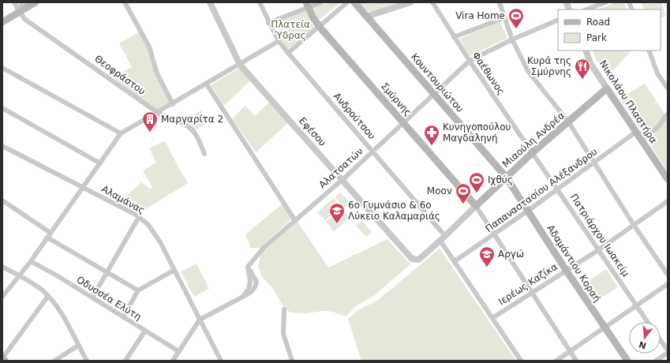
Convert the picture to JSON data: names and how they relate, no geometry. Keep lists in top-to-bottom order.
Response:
{
  "streets": {
    "main road": [
      "Κουντουριώτου",
      "Σμύρνης",
      "Νικολάου Πλαστήρα",
      "Μιαούλη Ανδρέα",
      "Αδαμάντιου Κοραή"
    ],
    "street": [
      "Φαέθωνος",
      "Θεοφράστου",
      "Ανδρούτσου",
      "Εφέσου",
      "Αλατσατών",
      "Παπαναστασίου Αλέξανδρου",
      "Αλαμάνας",
      "Πατριάρχου Ιωακείμ",
      "Ιερέως Καζίκα",
      "Οδυσσέα Ελύτη"
    ]
  },
  "crossings": [
    ["Φαέθωνος", "Μιαούλη Ανδρέα"],
    ["Φαέθωνος", "Αλατσατών"],
    ["Φαέθωνος", "Πατριάρχου Ιωακείμ"],
    ["Κουντουριώτου", "Μιαούλη Ανδρέα"],
    ["Κουντουριώτου", "Αλατσατών"],
    ["Κουντουριώτου", "Αδαμάντιου Κοραή"],
    ["Σμύρνης", "Μιαούλη Ανδρέα"],
    ["Σμύρνης", "Αλατσατών"],
    ["Νικολάου Πλαστήρα", "Μιαούλη Ανδρέα"],
    ["Νικολάου Πλαστήρα", "Παπαναστασίου Αλέξανδρου"],
    ["Ανδρούτσου", "Μιαούλη Ανδρέα"],
    ["Ανδρούτσου", "Αλατσατών"],
    ["Εφέσου", "Μιαούλη Ανδρέα"],
    ["Εφέσου", "Αλατσατών"],
    ["Μιαούλη Ανδρέα", "Πατριάρχου Ιωακείμ"],
    ["Μιαούλη Ανδρέα", "Αδαμάντιου Κοραή"],
    ["Αλατσατών", "Αλαμάνας"],
    ["Παπαναστασίου Αλέξανδρου", "Πατριάρχου Ιωακείμ"],
    ["Παπαναστασίου Αλέξανδρου", "Αδαμάντιου Κοραή"],
    ["Πατριάρχου Ιωακείμ", "Ιερέως Καζίκα"],
    ["Αδαμάντιου Κοραή", "Ιερέως Καζίκα"]
  ],
  "parks": ["Πλατεία Ύδρας"],
  "places": {
    "sports": ["Vira Home", "Ιχθύς", "Moov"],
    "restaurant": ["Κυρά της Σμύρνης"],
    "building": ["Μαργαρίτα 2"],
    "pharmacy": ["Κυνηγοπούλου Μαγδαληνή"],
    "school or university": ["6ο Γυμνάσιο & 6ο Λύκειο Καλαμαριάς", "Αργώ"]
  },
  "legend": ["Road", "Park"],
  "north": "bottom"
}
